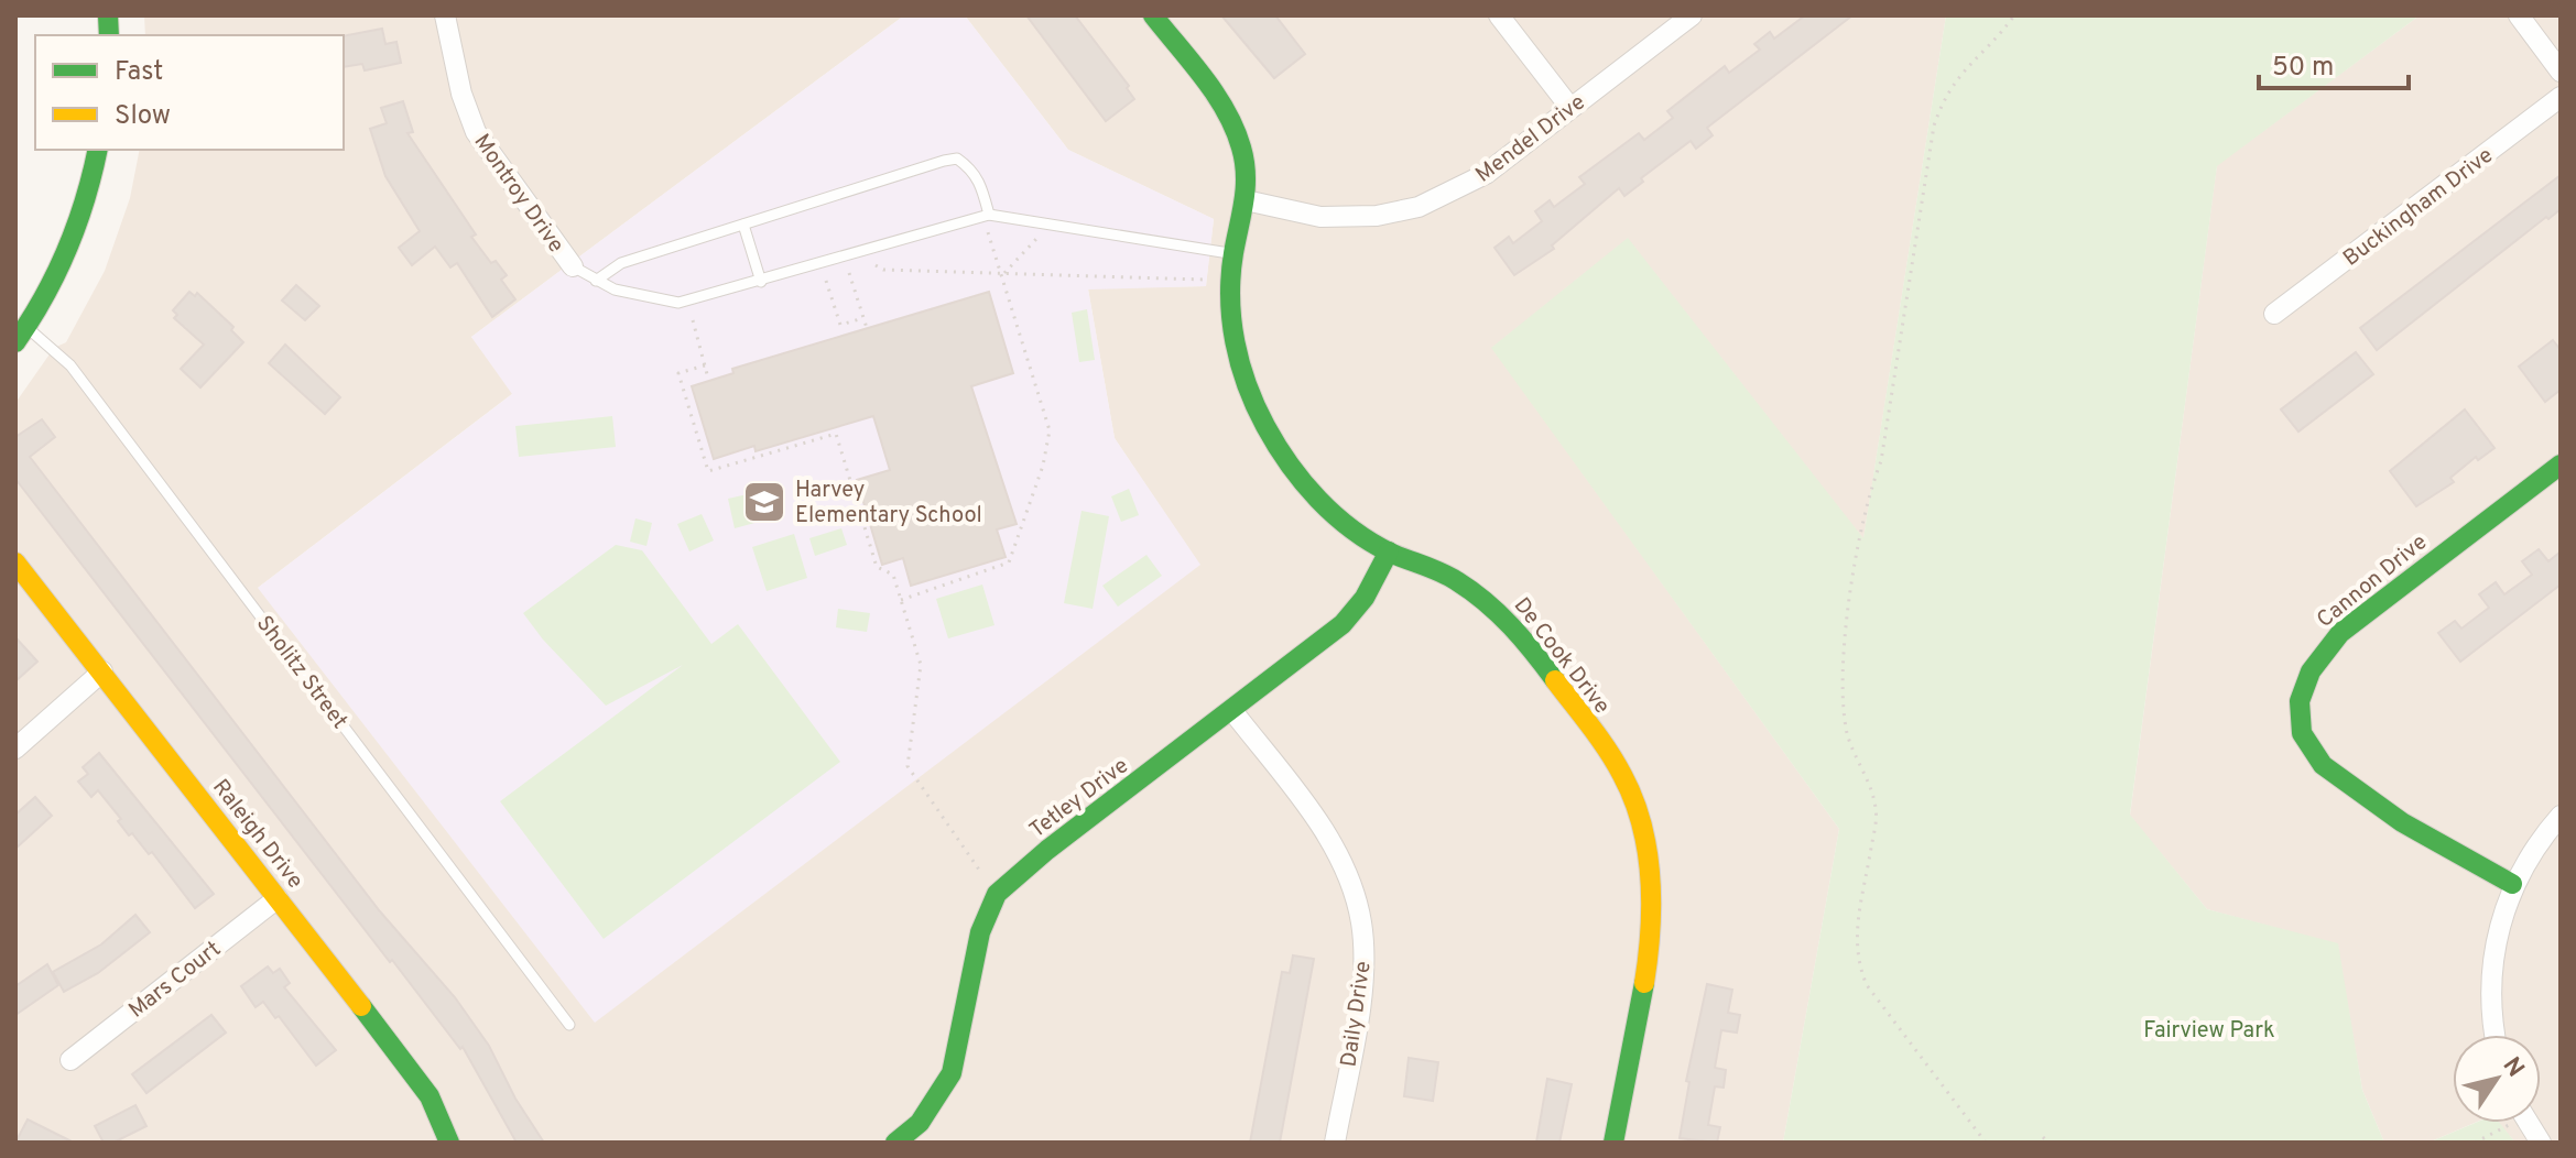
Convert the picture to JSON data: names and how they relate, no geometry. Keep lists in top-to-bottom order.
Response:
{
  "streets": {
    "street": [
      "Mendel Drive",
      "Montroy Drive",
      "Buckingham Drive",
      "Cannon Drive",
      "De Cook Drive",
      "Tetley Drive",
      "Raleigh Drive",
      "Mars Court",
      "Daily Drive"
    ],
    "lane": ["Sholitz Street"]
  },
  "crossings": [
    ["Mendel Drive", "De Cook Drive"],
    ["De Cook Drive", "Tetley Drive"],
    ["Tetley Drive", "Daily Drive"],
    ["Raleigh Drive", "Mars Court"]
  ],
  "parks": ["Fairview Park"],
  "places": {
    "school or university": ["Harvey Elementary School"]
  },
  "legend": ["Fast", "Slow"],
  "scale_bar": "50 m",
  "north": "top right"
}
